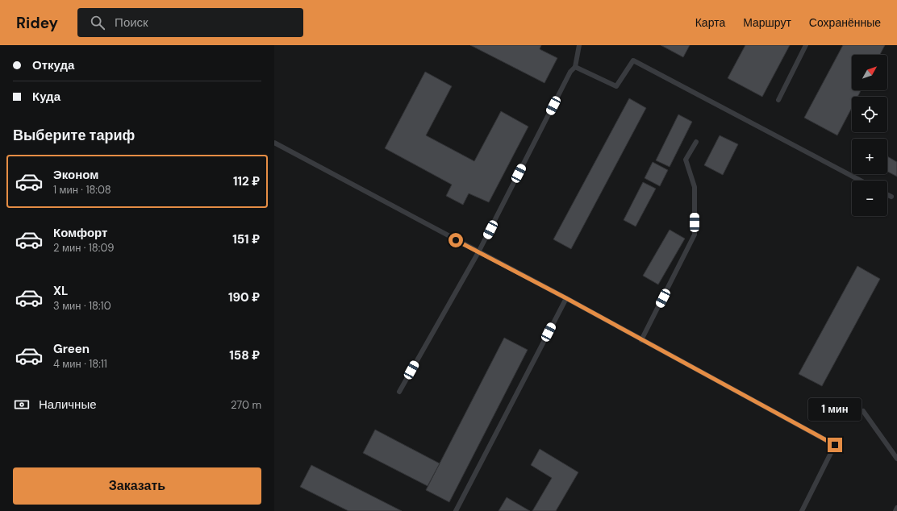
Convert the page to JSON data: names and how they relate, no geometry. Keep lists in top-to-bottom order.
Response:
{
  "north": "top right",
  "page": {
    "header": "Ridey",
    "search": "Поиск",
    "nav": ["Карта", "Маршрут", "Сохранённые"],
    "banner": ["Откуда", "Куда"],
    "map_buttons": ["+", "−"],
    "heading": "Выберите тариф",
    "list": [
      {
        "name": "Эконом",
        "note": "1 мин · 18:08",
        "value": "112 ₽"
      },
      {
        "name": "Комфорт",
        "note": "2 мин · 18:09",
        "value": "151 ₽"
      },
      {
        "name": "XL",
        "note": "3 мин · 18:10",
        "value": "190 ₽"
      },
      {
        "name": "Green",
        "note": "4 мин · 18:11",
        "value": "158 ₽"
      }
    ],
    "pay": ["Наличные", "270 m"],
    "bubble": "1 мин",
    "buttons": "Заказать"
  }
}
